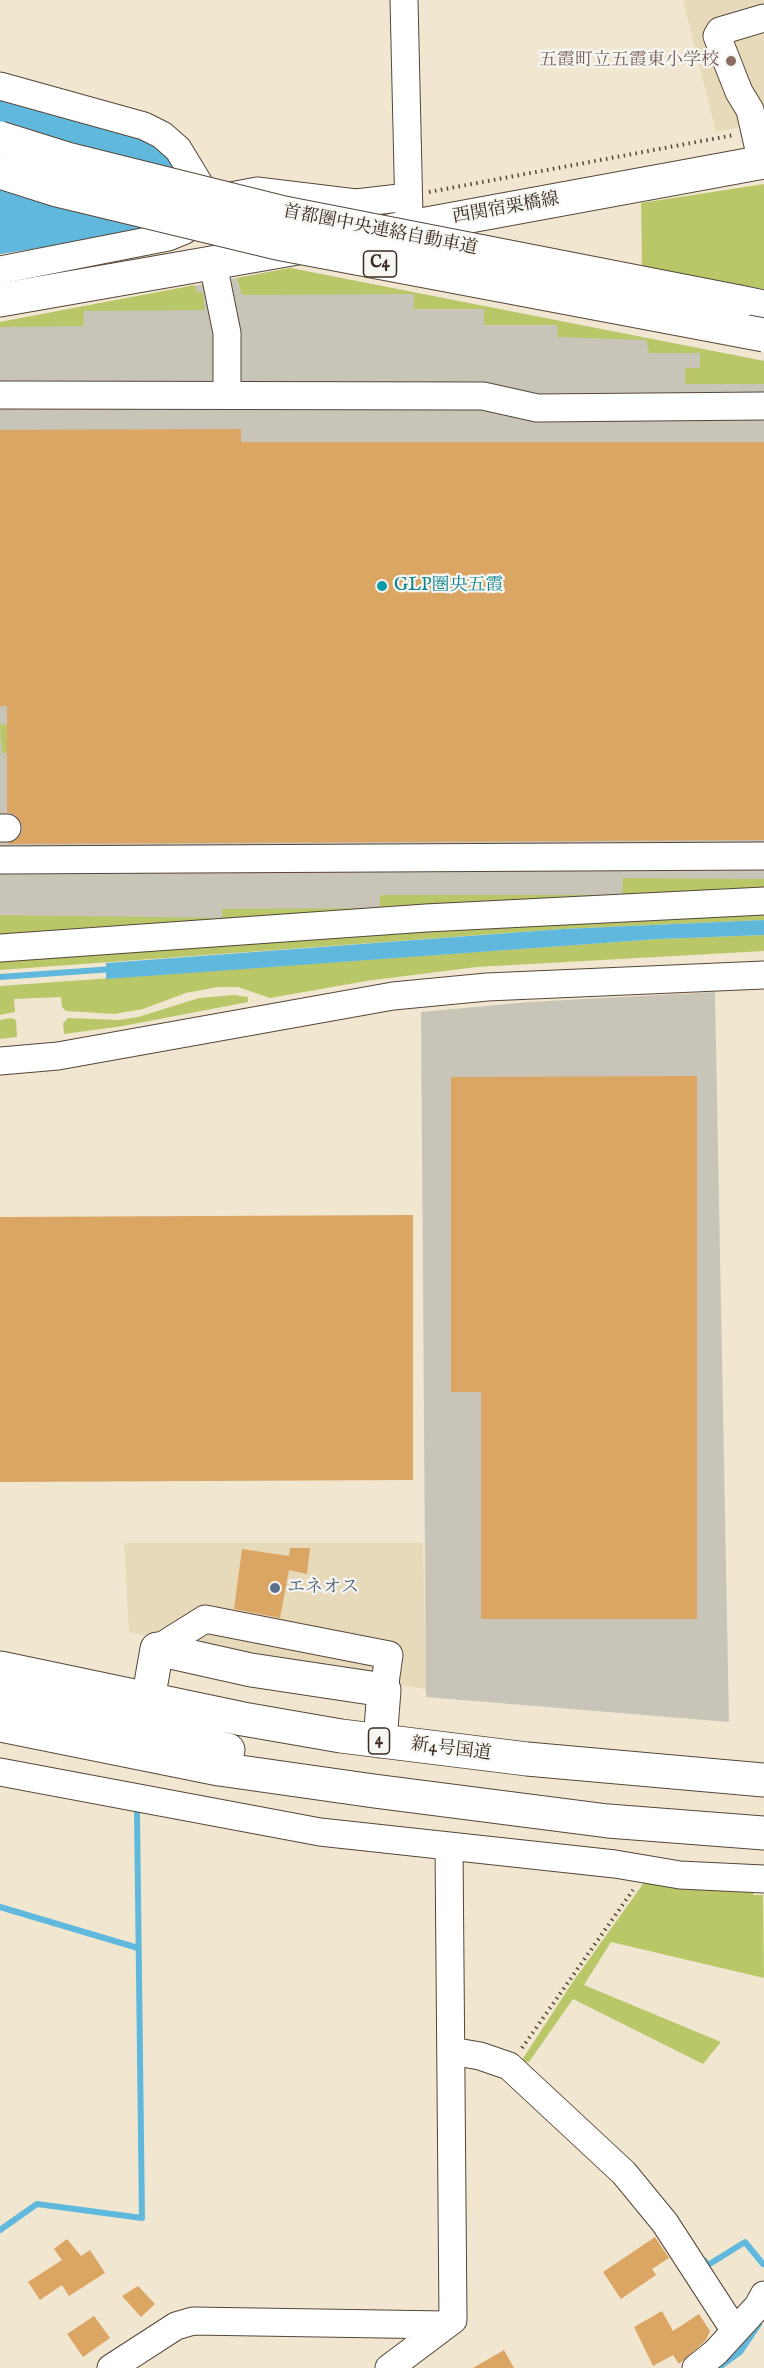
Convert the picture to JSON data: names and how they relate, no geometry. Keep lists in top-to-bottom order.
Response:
{
  "streets": {
    "main road": [
      "西関宿栗橋線",
      "首都圏中央連絡自動車道",
      "C4",
      "4",
      "新4号国道"
    ]
  },
  "places": ["五霞町立五霞東小学校", "GLP圏央五霞", "エネオス"]
}
